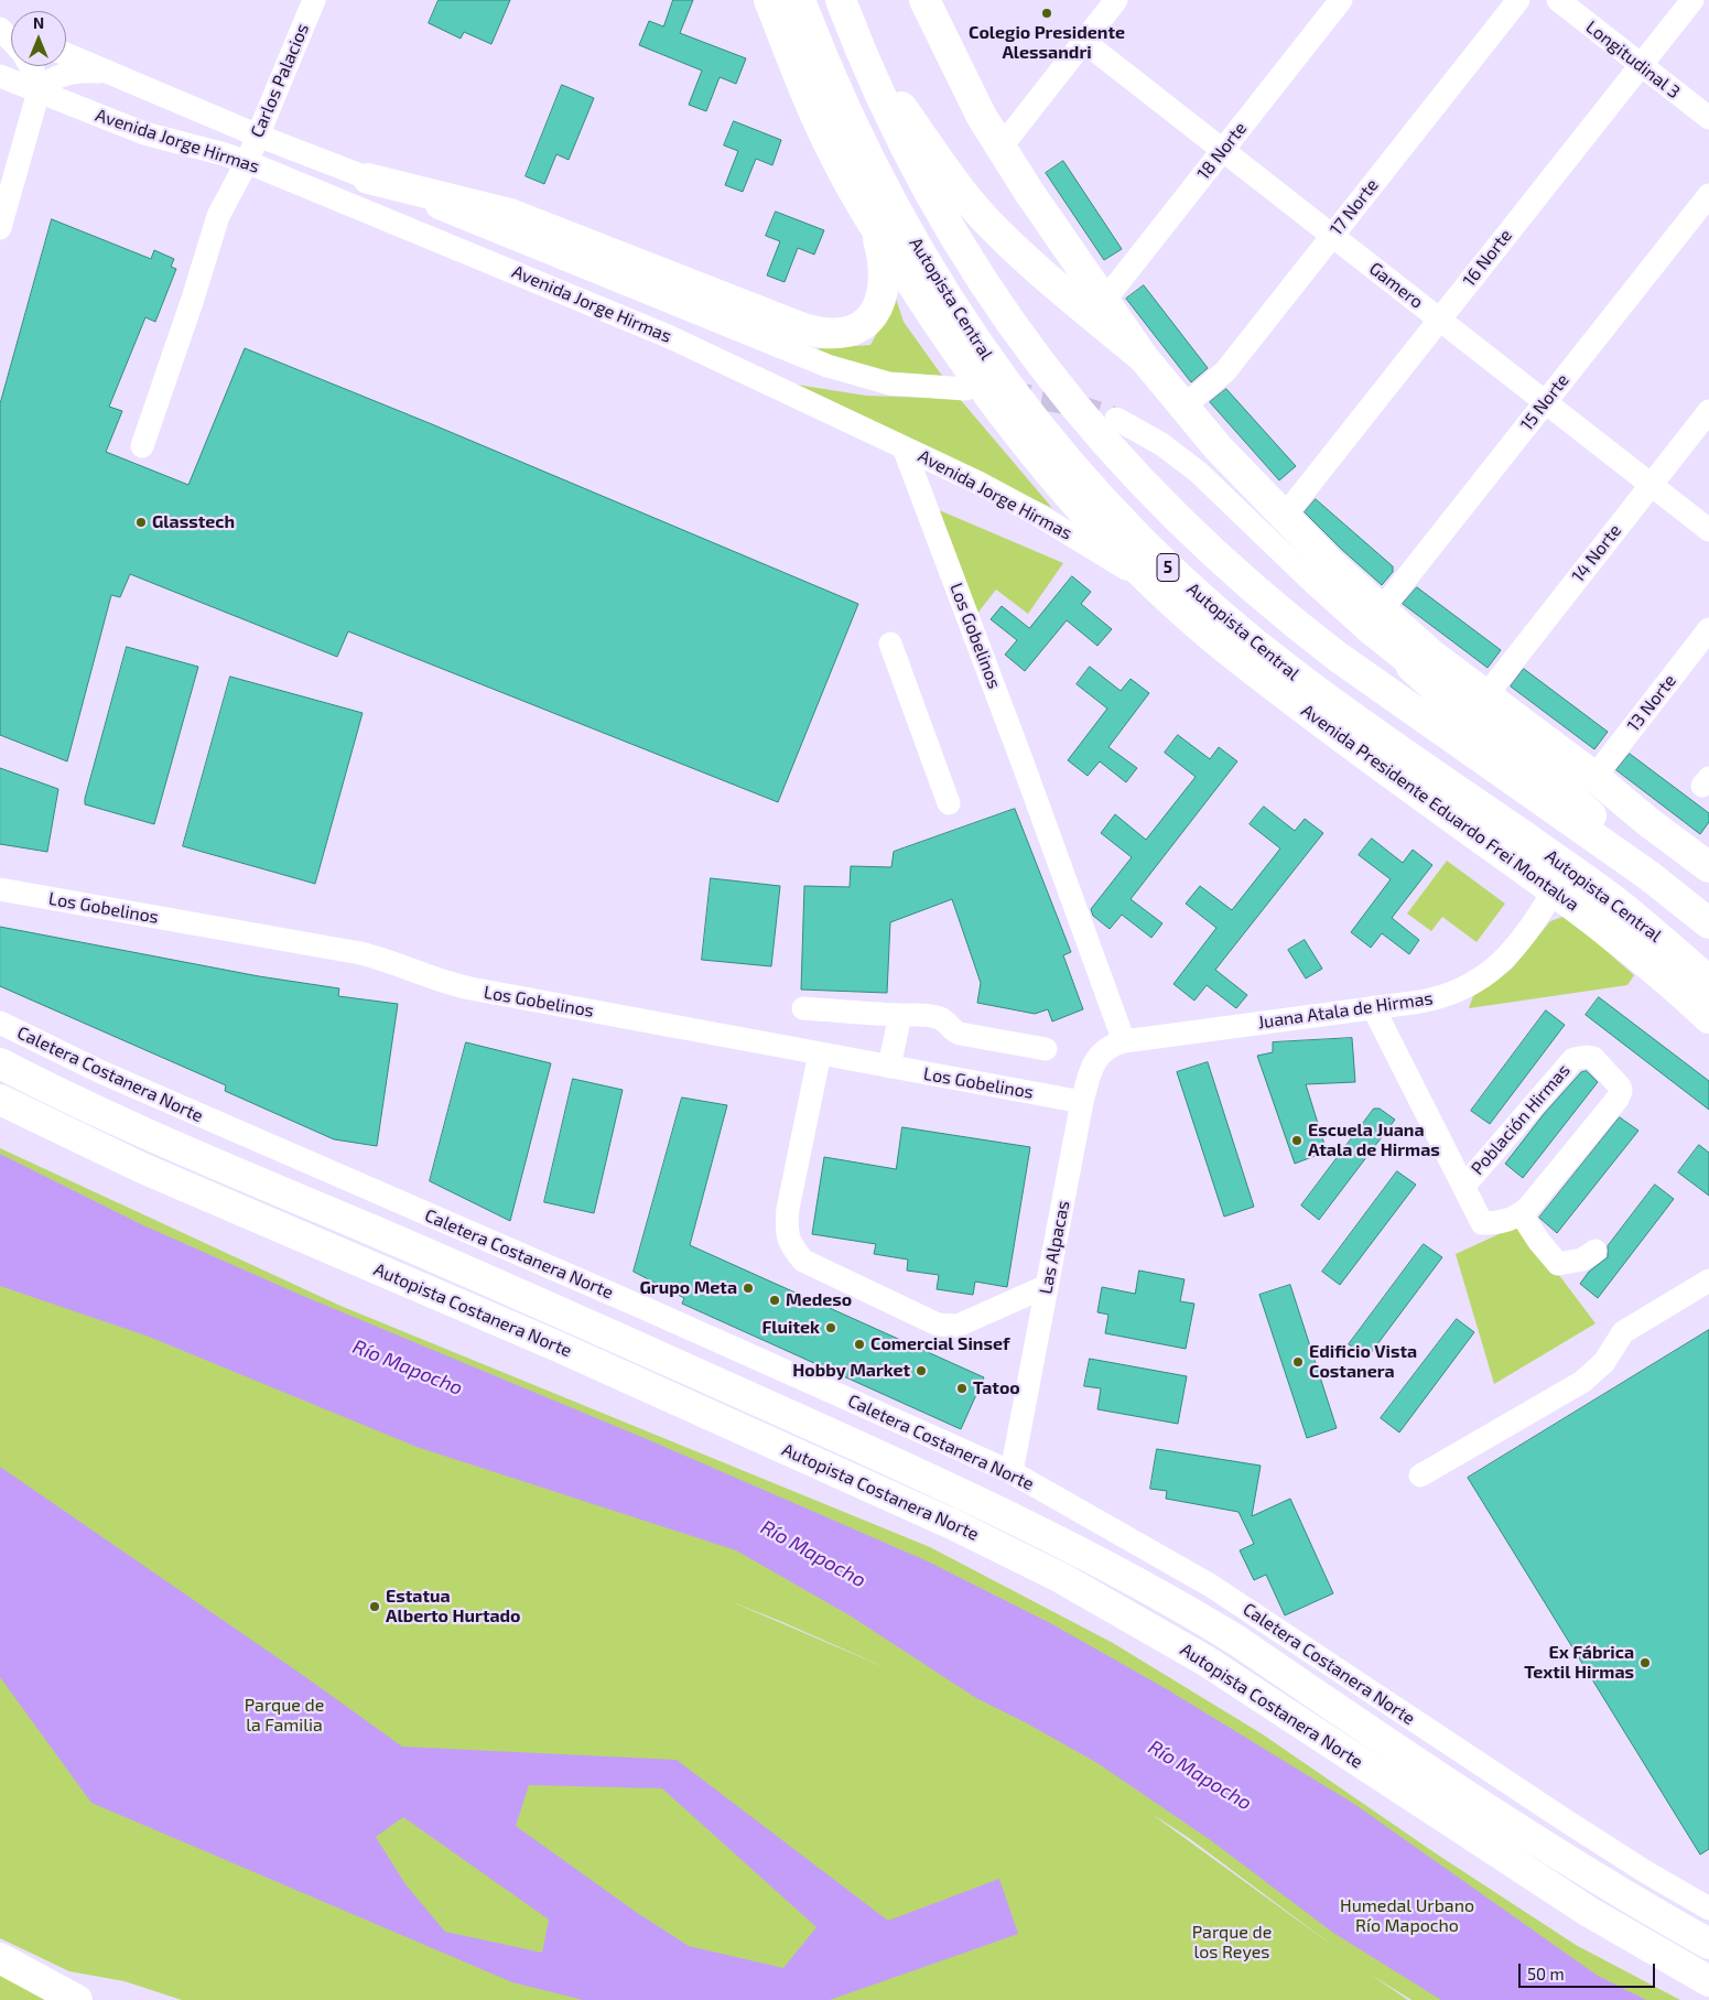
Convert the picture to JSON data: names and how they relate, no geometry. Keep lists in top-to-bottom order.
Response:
{
  "streets": {
    "main road": [
      "Autopista Central",
      "5",
      "Avenida Presidente Eduardo Frei Montalva",
      "Autopista Costanera Norte"
    ],
    "street": [
      "Longitudinal 3",
      "Carlos Palacios",
      "Avenida Jorge Hirmas",
      "18 Norte",
      "17 Norte",
      "16 Norte",
      "Gamero",
      "15 Norte",
      "14 Norte",
      "Los Gobelinos",
      "13 Norte",
      "Juana Atala de Hirmas",
      "Caletera Costanera Norte",
      "Población Hirmas",
      "Las Alpacas"
    ]
  },
  "crossings": [
    ["Longitudinal 3", "16 Norte"],
    ["Carlos Palacios", "Avenida Jorge Hirmas"],
    ["Avenida Jorge Hirmas", "Los Gobelinos"],
    ["Avenida Jorge Hirmas", "Avenida Presidente Eduardo Frei Montalva"],
    ["18 Norte", "Gamero"],
    ["17 Norte", "Gamero"],
    ["16 Norte", "Gamero"],
    ["Gamero", "15 Norte"],
    ["Gamero", "14 Norte"],
    ["Los Gobelinos", "Juana Atala de Hirmas"],
    ["Los Gobelinos", "Las Alpacas"],
    ["Avenida Presidente Eduardo Frei Montalva", "Juana Atala de Hirmas"],
    ["Juana Atala de Hirmas", "Población Hirmas"],
    ["Juana Atala de Hirmas", "Las Alpacas"],
    ["Caletera Costanera Norte", "Las Alpacas"]
  ],
  "water": ["Río Mapocho"],
  "parks": ["Parque de la Familia", "Humedal Urbano Río Mapocho", "Parque de los Reyes"],
  "places": [
    "Colegio Presidente Alessandri",
    "Glasstech",
    "Escuela Juana Atala de Hirmas",
    "Grupo Meta",
    "Medeso",
    "Fluitek",
    "Comercial Sinsef",
    "Edificio Vista Costanera",
    "Hobby Market",
    "Tatoo",
    "Estatua Alberto Hurtado",
    "Ex Fábrica Textil Hirmas"
  ],
  "scale_bar": "50 m",
  "north": "top"
}
